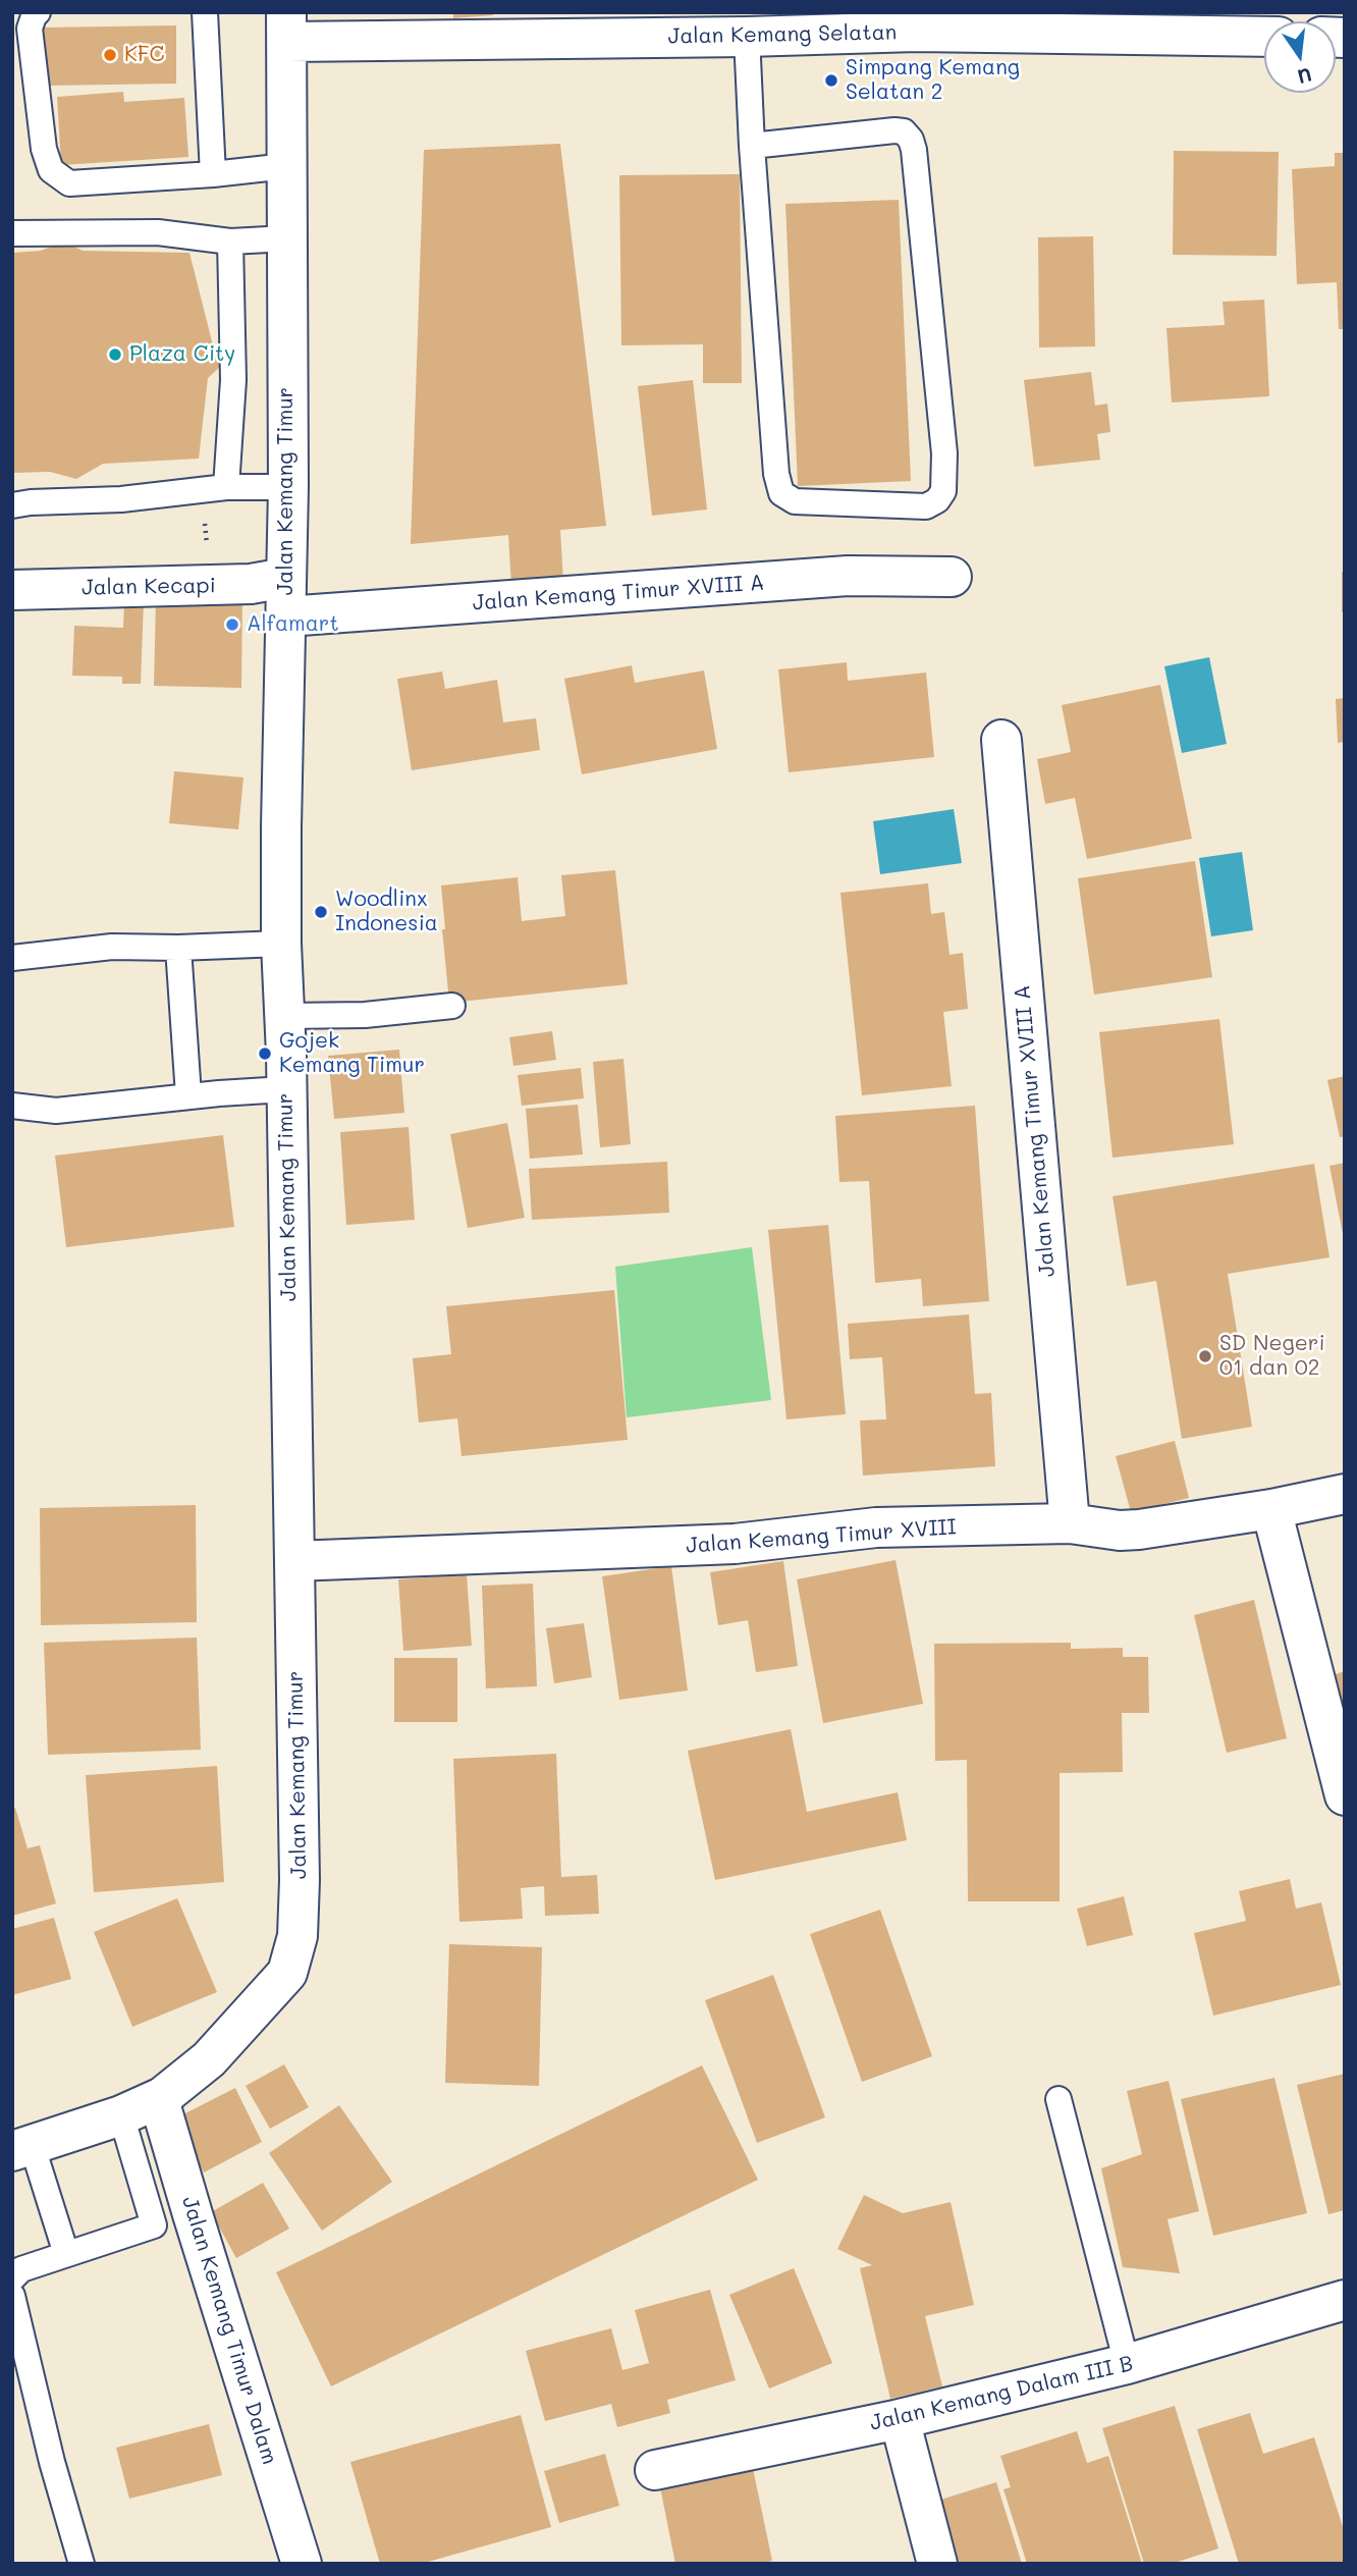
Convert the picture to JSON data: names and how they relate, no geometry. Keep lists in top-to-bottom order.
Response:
{
  "streets": {
    "street": [
      "Jalan Kemang Selatan",
      "Jalan Kemang Timur",
      "Jalan Kecapi",
      "Jalan Kemang Timur XVIII A",
      "Jalan Kemang Timur XVIII",
      "Jalan Kemang Timur Dalam",
      "Jalan Kemang Dalam III B"
    ]
  },
  "crossings": [
    ["Jalan Kemang Selatan", "Jalan Kemang Timur"],
    ["Jalan Kemang Timur", "Jalan Kecapi"],
    ["Jalan Kemang Timur", "Jalan Kemang Timur XVIII A"],
    ["Jalan Kemang Timur", "Jalan Kemang Timur XVIII"],
    ["Jalan Kemang Timur", "Jalan Kemang Timur Dalam"],
    ["Jalan Kemang Timur XVIII A", "Jalan Kemang Timur XVIII"]
  ],
  "places": [
    "KFC",
    "Simpang Kemang Selatan 2",
    "Plaza City",
    "Alfamart",
    "Woodlinx Indonesia",
    "Gojek Kemang Timur",
    "SD Negeri 01 dan 02"
  ],
  "north": "bottom"
}
